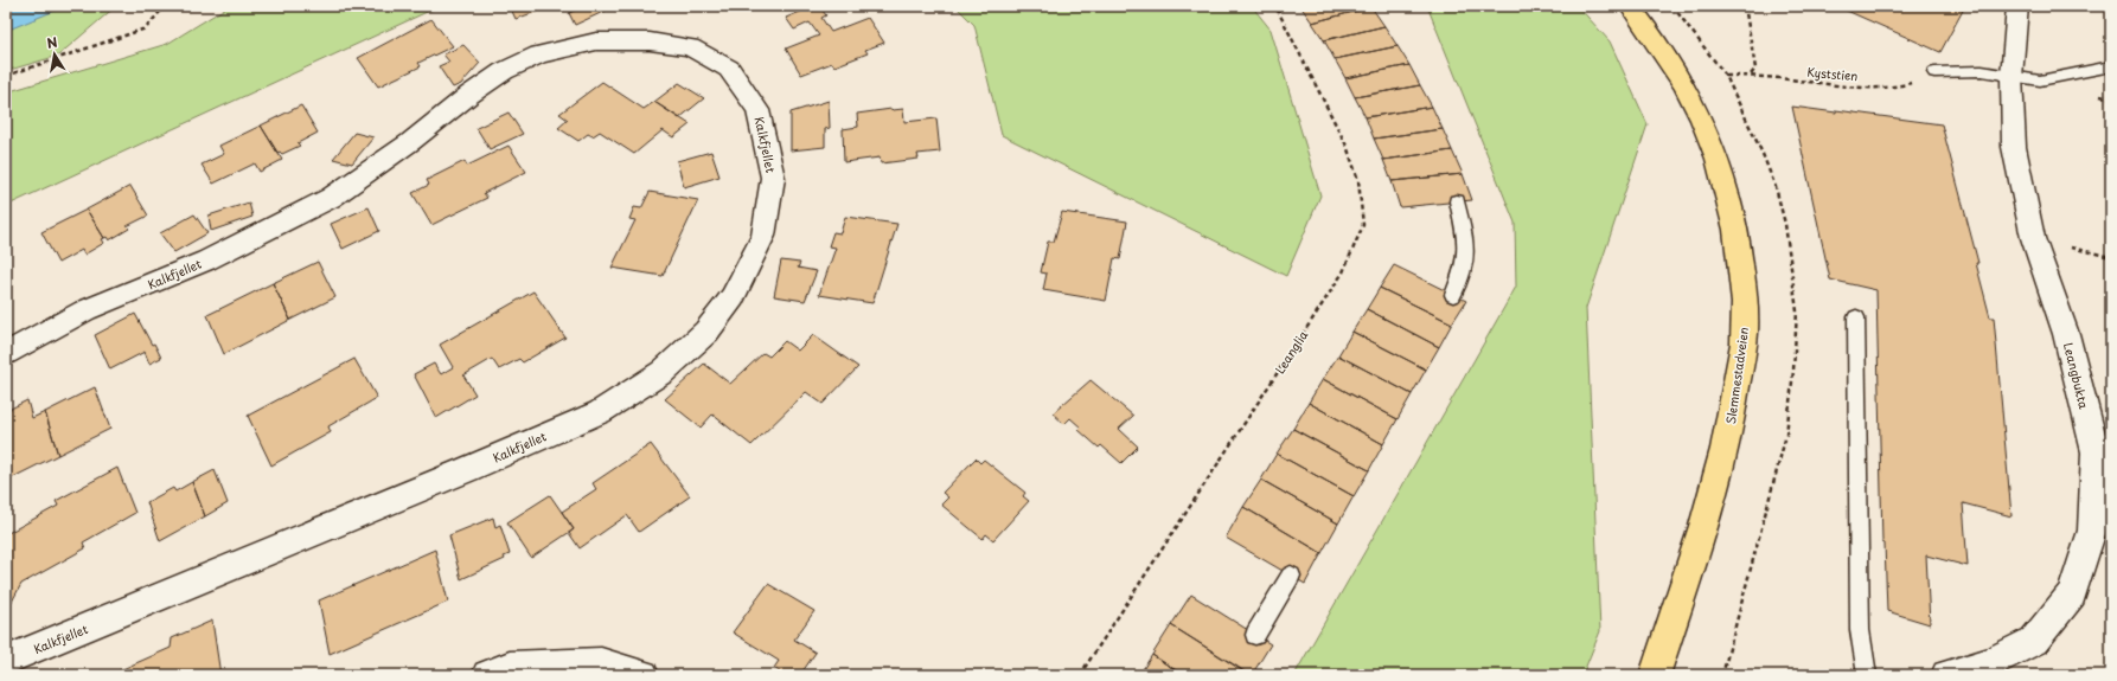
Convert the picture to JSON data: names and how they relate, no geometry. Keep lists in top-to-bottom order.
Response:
{
  "streets": {
    "main road": ["Slemmestadveien"],
    "street": ["Kalkfjellet", "Leangbukta"],
    "path": ["Kyststien", "Leanglia"]
  },
  "north": "top"
}
